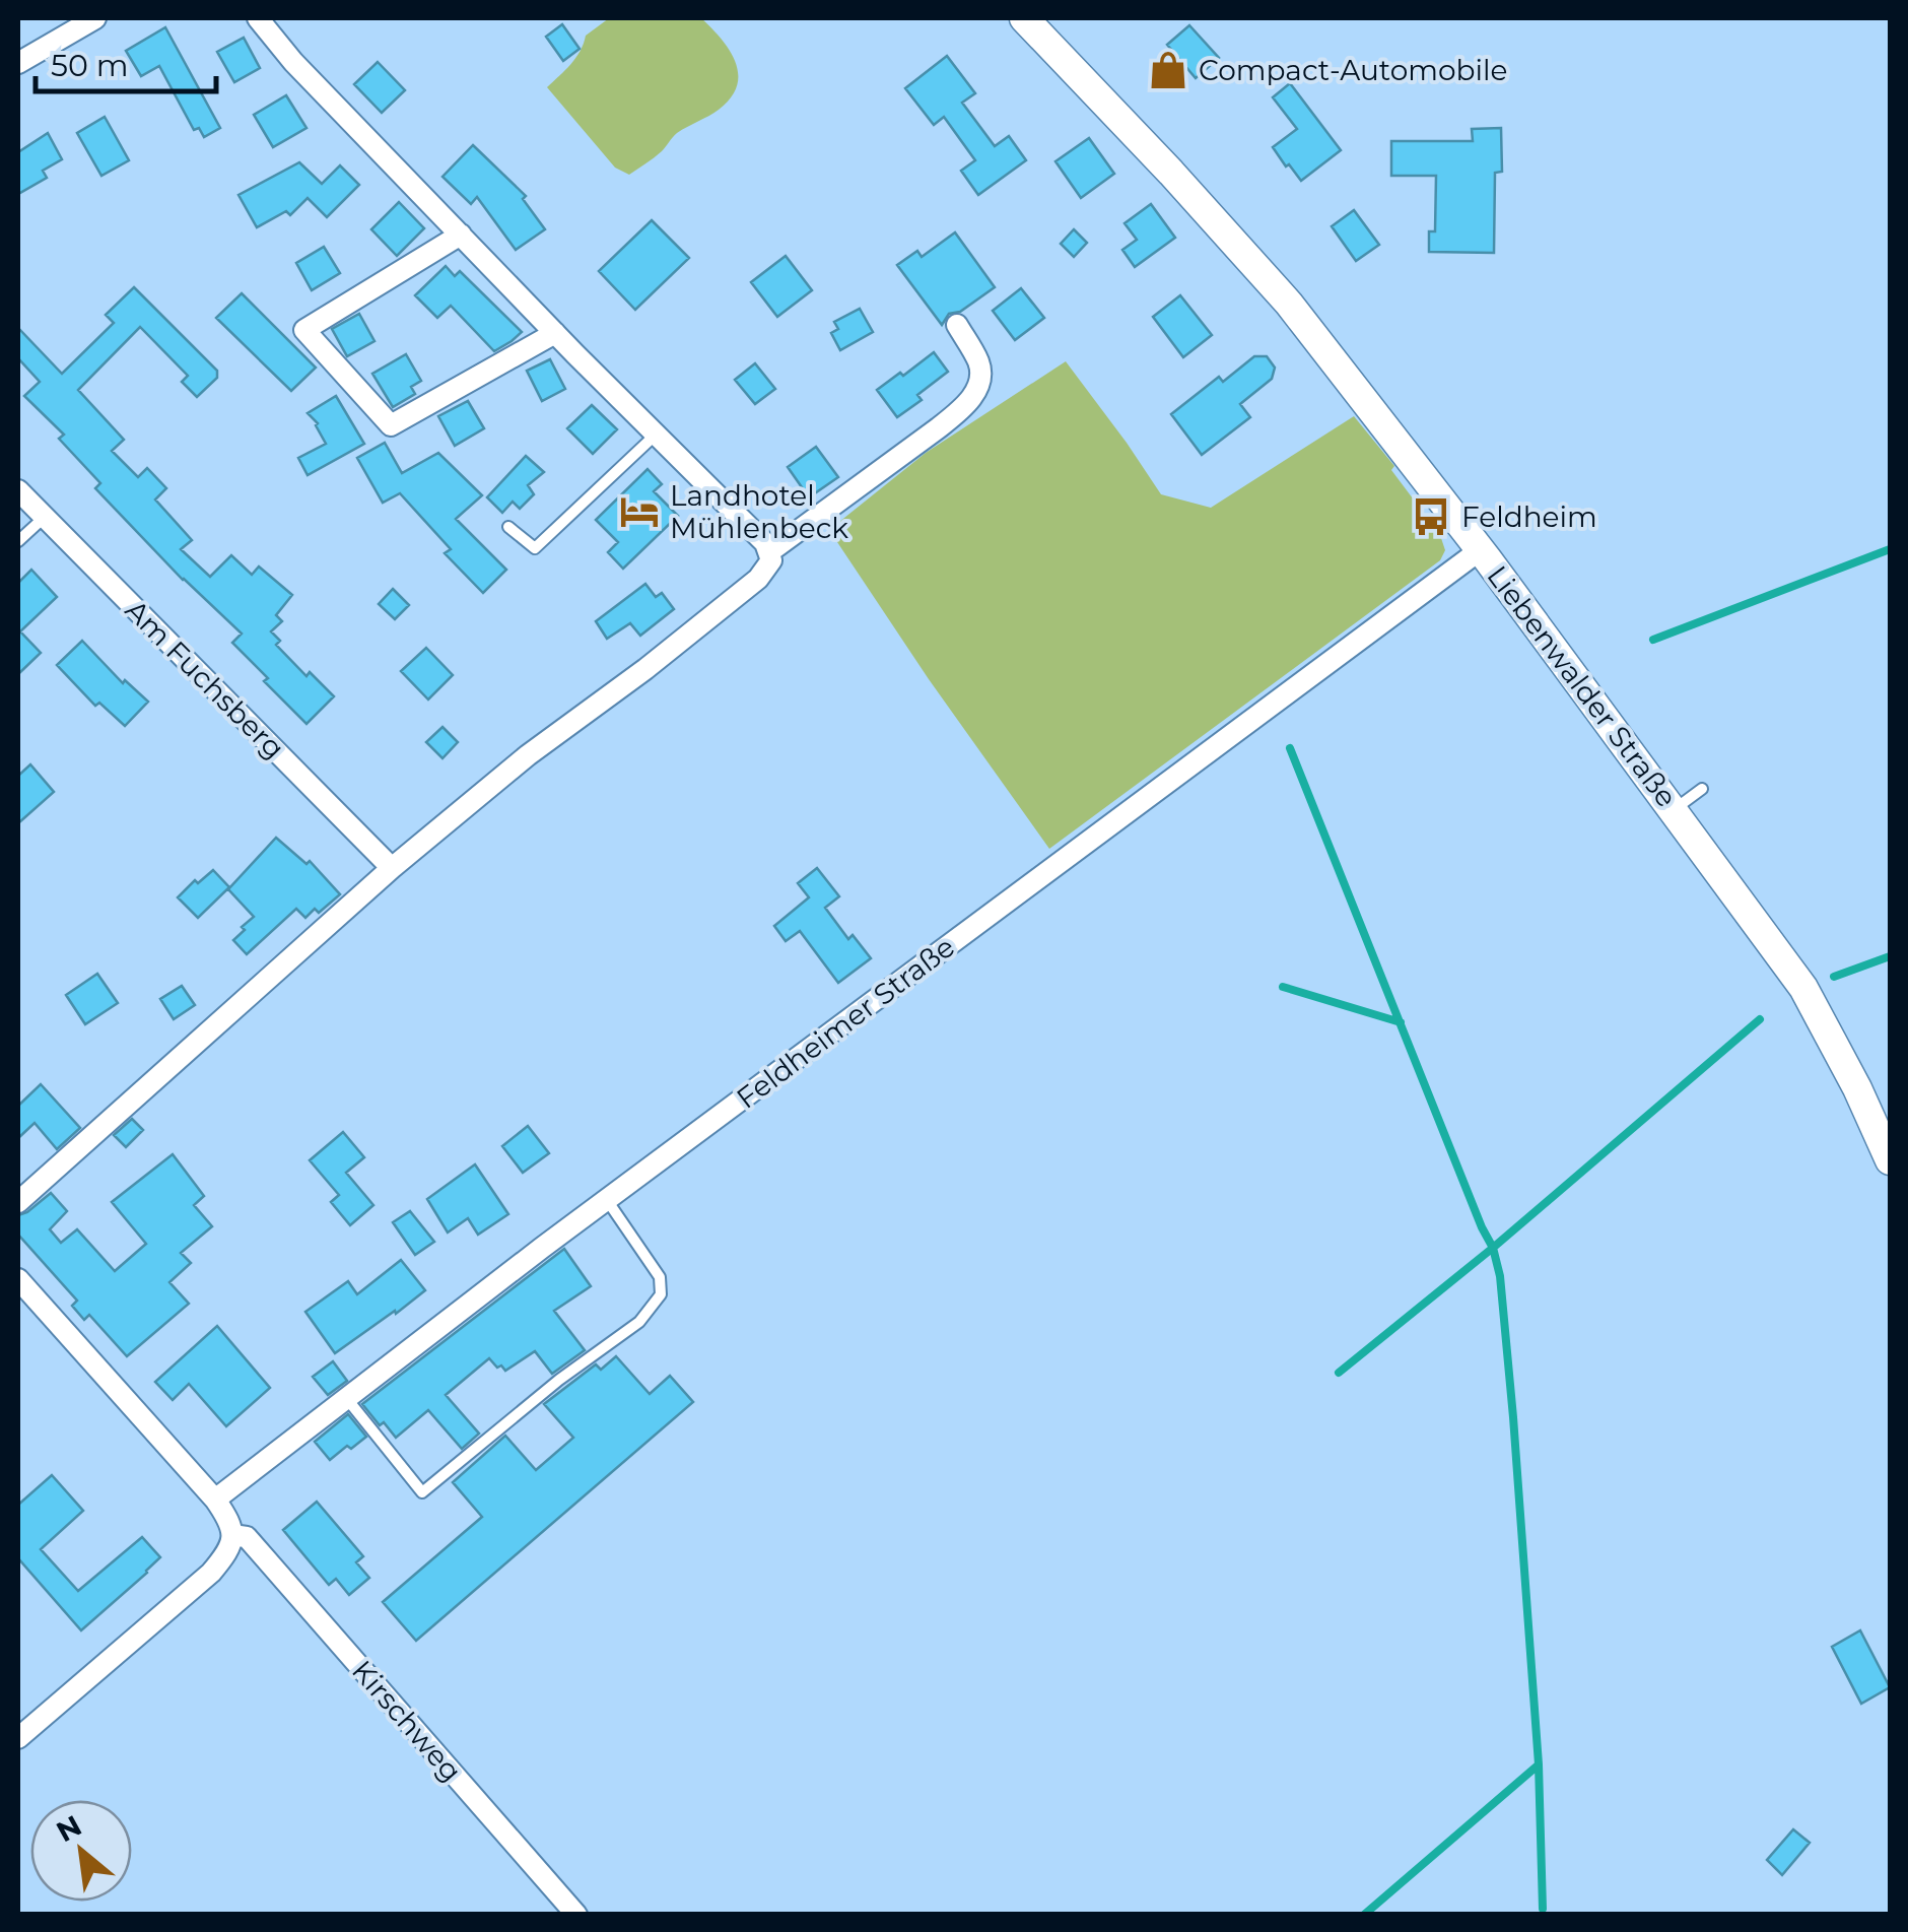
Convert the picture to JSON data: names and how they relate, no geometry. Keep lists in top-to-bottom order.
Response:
{
  "streets": {
    "main road": ["Liebenwalder Straße"],
    "street": ["Am Fuchsberg", "Feldheimer Straße", "Kirschweg"]
  },
  "crossings": [
    ["Liebenwalder Straße", "Feldheimer Straße"]
  ],
  "places": {
    "shop": ["Compact-Automobile"],
    "hotel": ["Landhotel Mühlenbeck"],
    "bus stop": ["Feldheim"]
  },
  "scale_bar": "50 m",
  "north": "top left"
}
